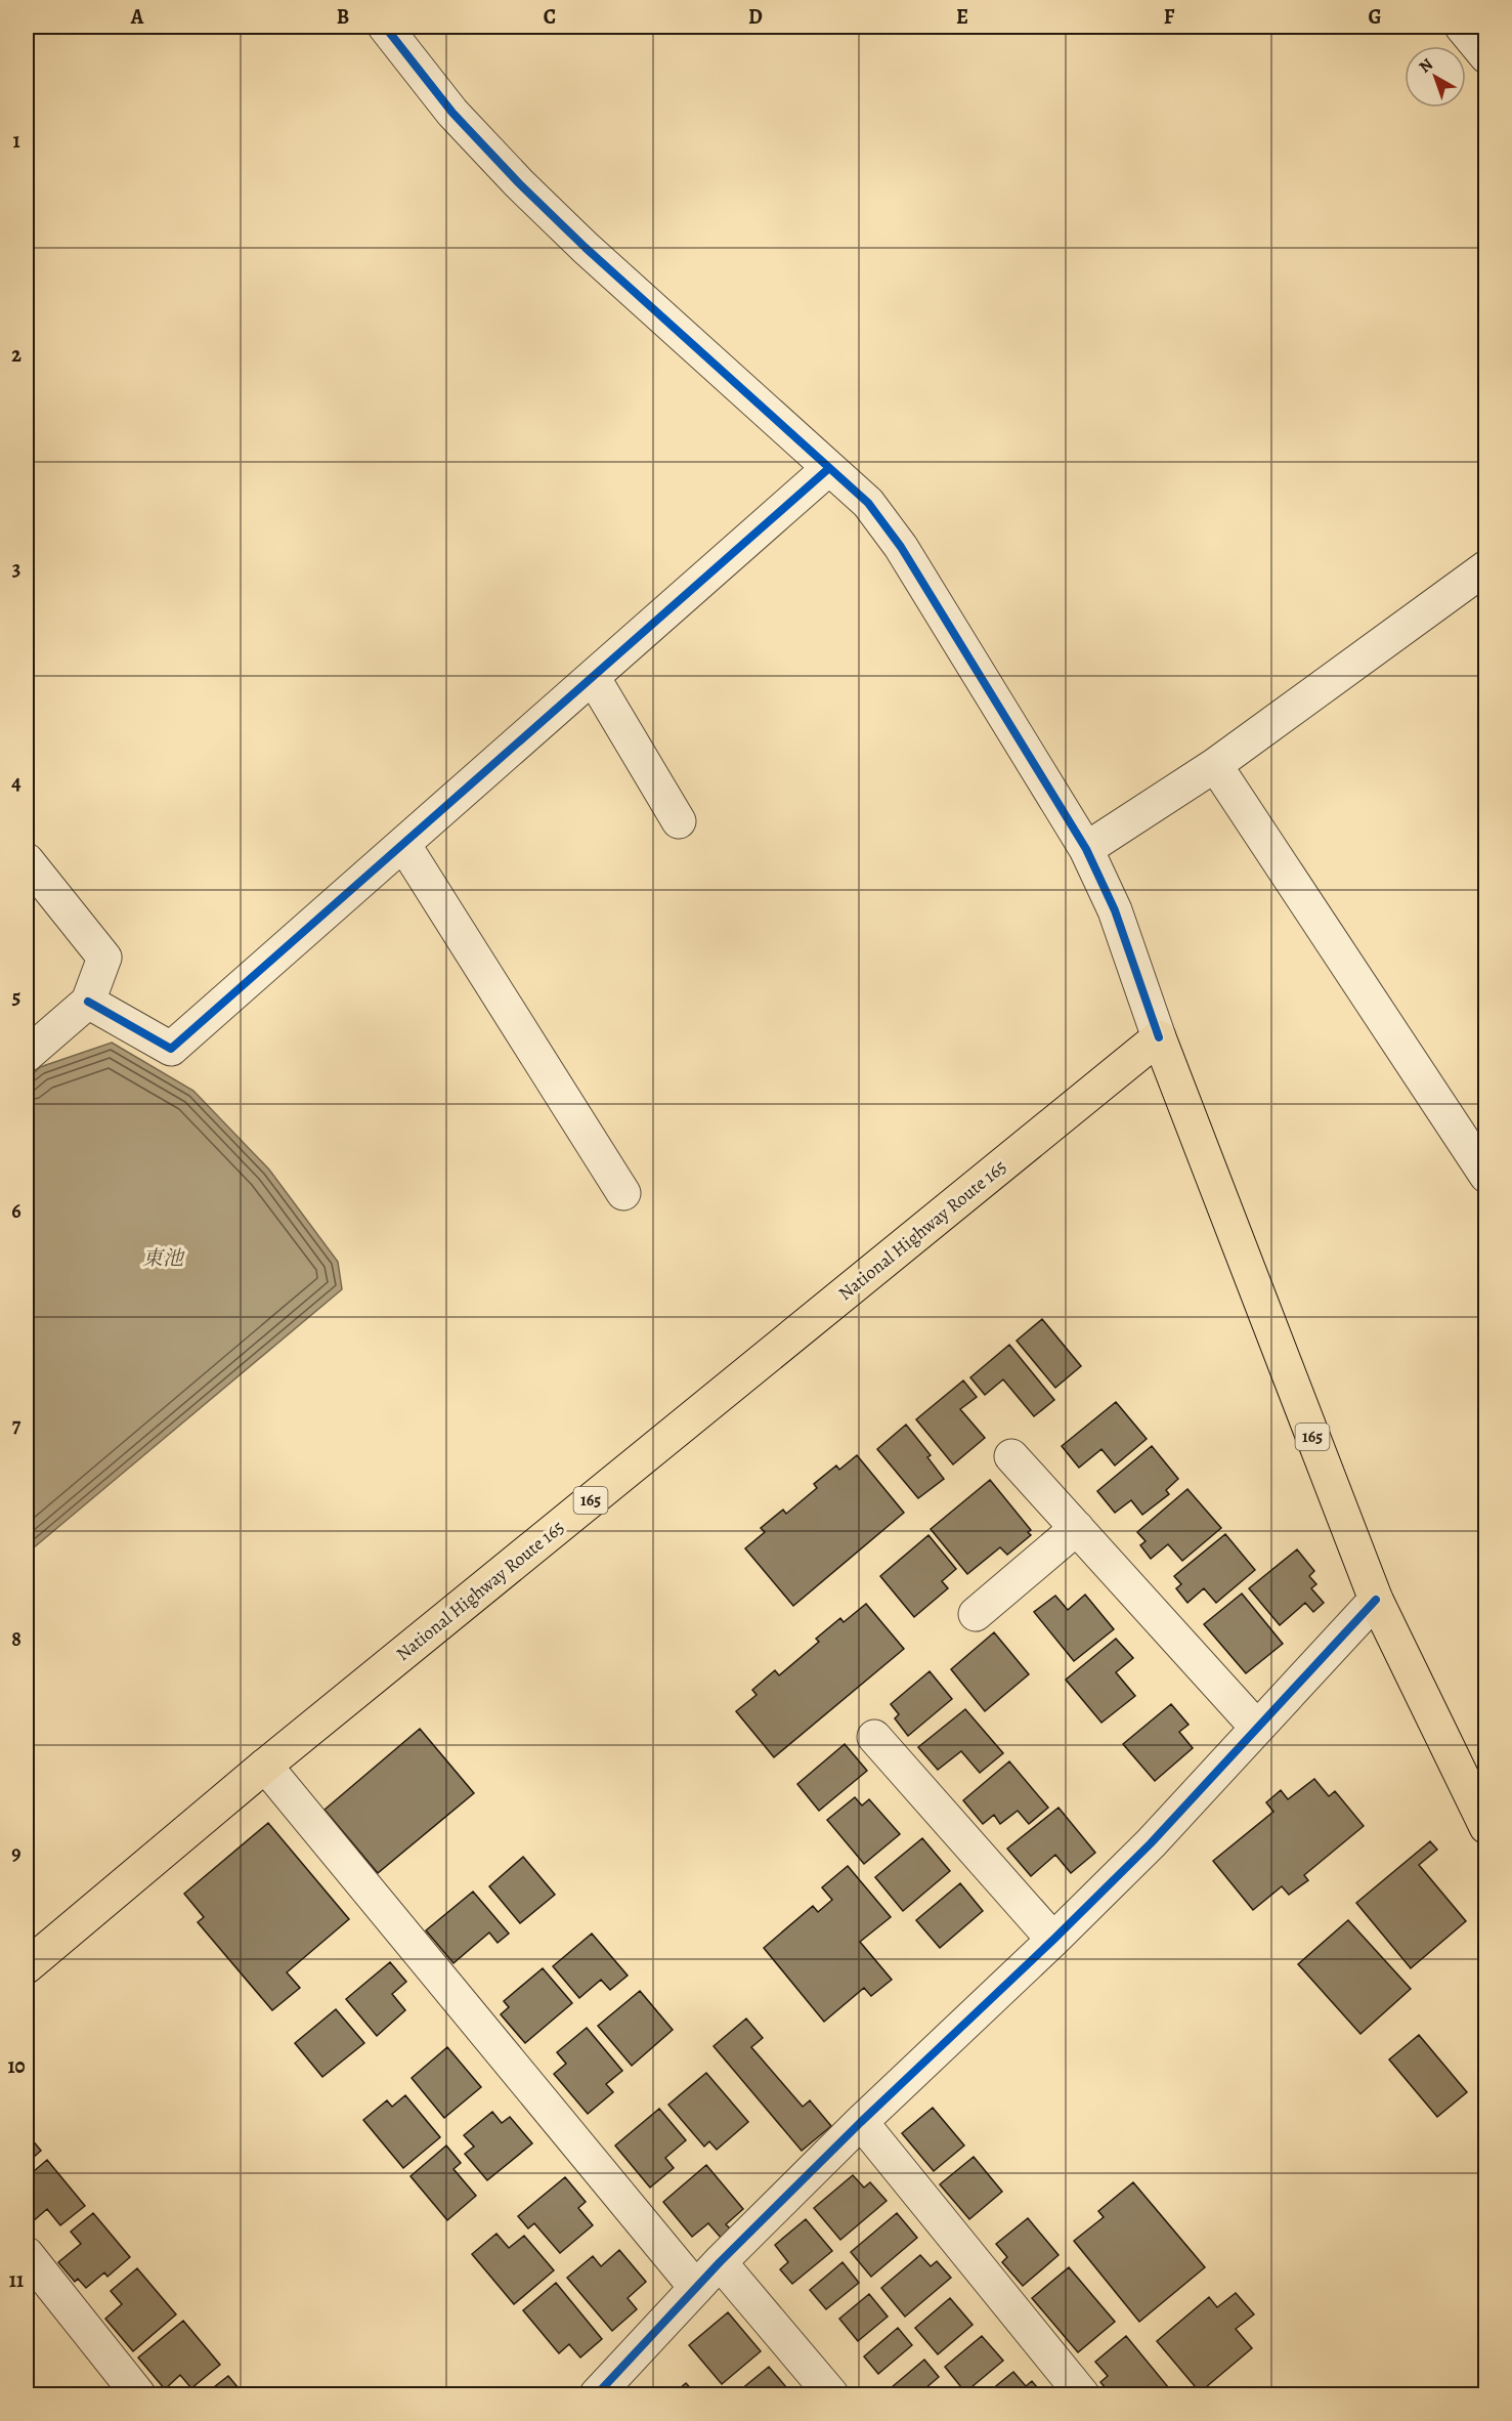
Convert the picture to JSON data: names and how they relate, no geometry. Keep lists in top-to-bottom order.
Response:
{
  "streets": {
    "highway": ["National Highway Route 165", "165"]
  },
  "crossings": [
    ["National Highway Route 165", "165"]
  ],
  "water": ["東池"],
  "north": "top left",
  "grid": {
    "columns": [
      "A",
      "B",
      "C",
      "D",
      "E",
      "F",
      "G"
    ],
    "rows": [
      "1",
      "2",
      "3",
      "4",
      "5",
      "6",
      "7",
      "8",
      "9",
      "10",
      "11"
    ]
  }
}
